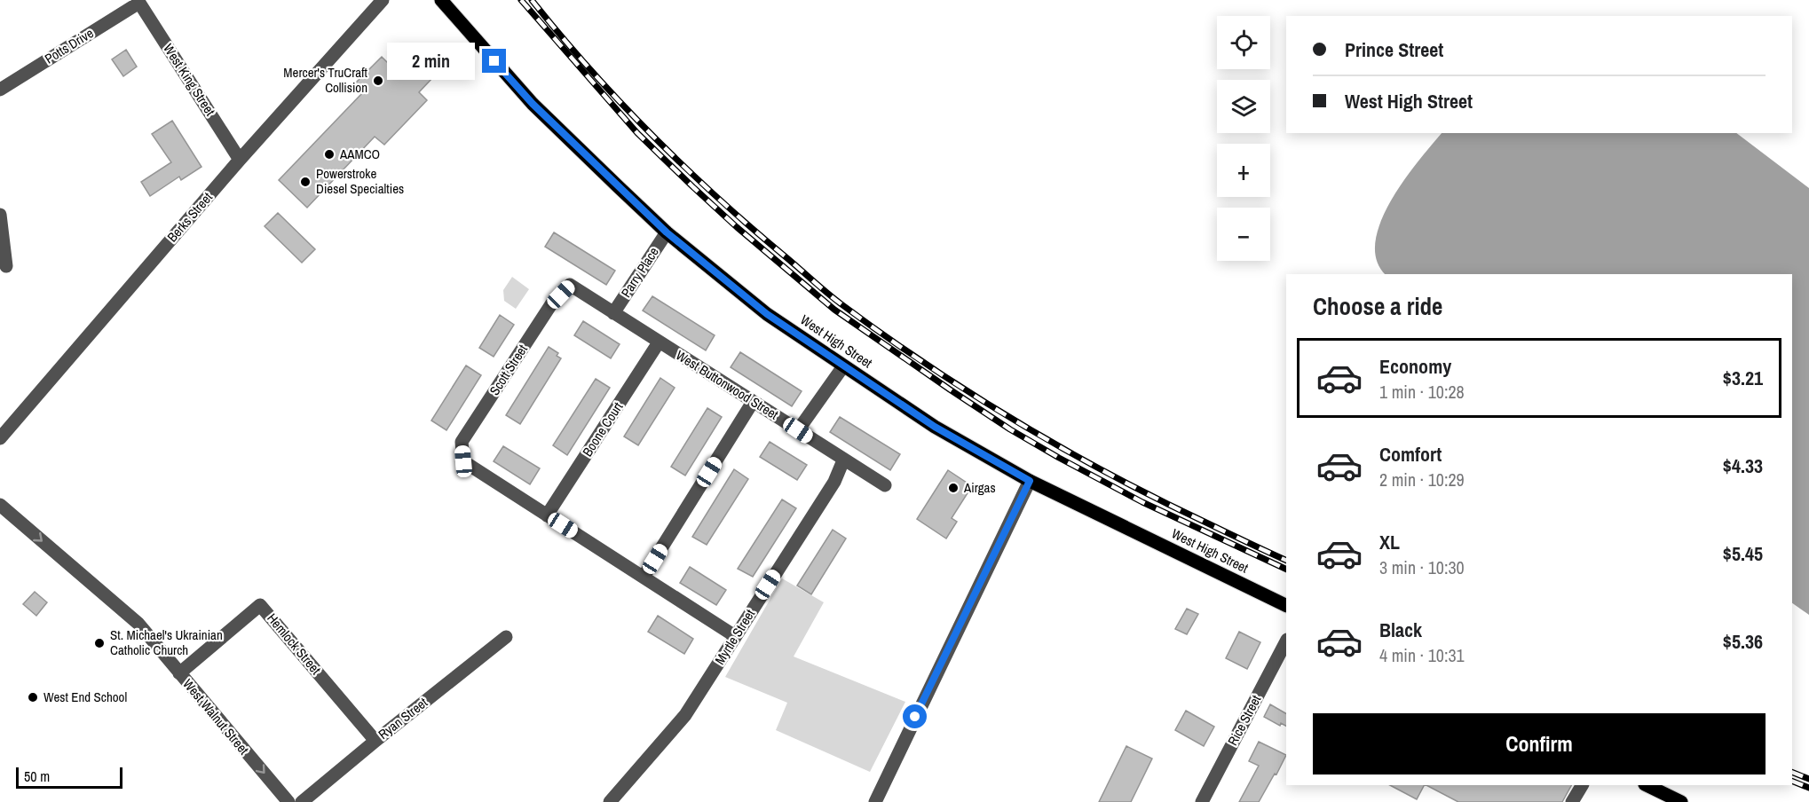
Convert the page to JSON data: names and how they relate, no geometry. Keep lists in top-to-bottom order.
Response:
{
  "streets": {
    "main road": ["West High Street"],
    "street": [
      "Potts Drive",
      "West King Street",
      "Berks Street",
      "Parry Place",
      "Scott Street",
      "West Buttonwood Street",
      "Boone Court",
      "Myrtle Street",
      "Hemlock Street",
      "West Walnut Street",
      "Ryan Street",
      "Rice Street"
    ]
  },
  "crossings": [
    ["Potts Drive", "West King Street"],
    ["West King Street", "Berks Street"],
    ["Parry Place", "West High Street"],
    ["Parry Place", "West Buttonwood Street"],
    ["Scott Street", "West Buttonwood Street"],
    ["Scott Street", "Boone Court"],
    ["West Buttonwood Street", "Boone Court"],
    ["West Buttonwood Street", "Myrtle Street"],
    ["Hemlock Street", "West Walnut Street"],
    ["Hemlock Street", "Ryan Street"]
  ],
  "one_way": ["West Walnut Street"],
  "places": [
    "Mercer's TruCraft Collision",
    "AAMCO",
    "Powerstroke Diesel Specialties",
    "Airgas",
    "St. Michael's Ukrainian Catholic Church",
    "West End School"
  ],
  "scale_bar": "50 m",
  "page": {
    "map_buttons": ["+", "−"],
    "banner": ["Prince Street", "West High Street"],
    "bubble": "2 min",
    "heading": "Choose a ride",
    "list": [
      {
        "name": "Economy",
        "note": "1 min · 10:28",
        "value": "$3.21"
      },
      {
        "name": "Comfort",
        "note": "2 min · 10:29",
        "value": "$4.33"
      },
      {
        "name": "XL",
        "note": "3 min · 10:30",
        "value": "$5.45"
      },
      {
        "name": "Black",
        "note": "4 min · 10:31",
        "value": "$5.36"
      }
    ],
    "buttons": "Confirm",
    "scale": "50 m"
  }
}
